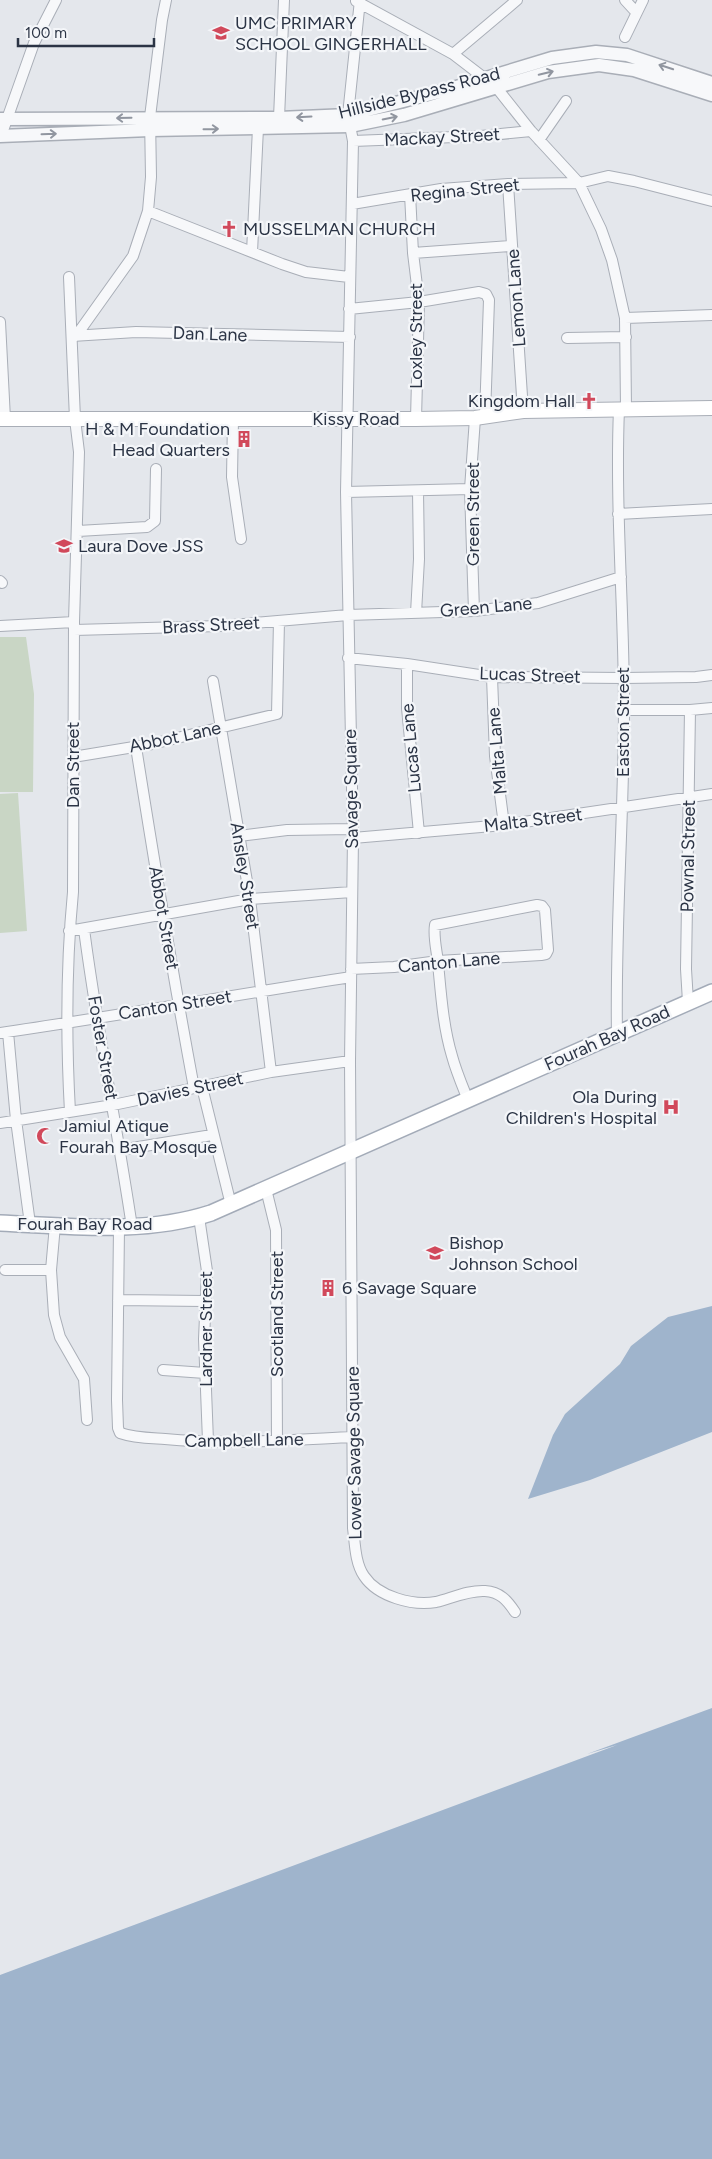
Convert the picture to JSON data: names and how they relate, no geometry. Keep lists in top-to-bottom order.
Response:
{
  "streets": {
    "main road": ["Kissy Road", "Fourah Bay Road"],
    "street": [
      "Hillside Bypass Road",
      "Mackay Street",
      "Regina Street",
      "Lemon Lane",
      "Dan Lane",
      "Loxley Street",
      "Green Street",
      "Green Lane",
      "Brass Street",
      "Lucas Street",
      "Easton Street",
      "Abbot Lane",
      "Lucas Lane",
      "Malta Lane",
      "Dan Street",
      "Savage Square",
      "Malta Street",
      "Pownal Street",
      "Ansley Street",
      "Abbot Street",
      "Canton Lane",
      "Canton Street",
      "Foster Street",
      "Davies Street",
      "Scotland Street",
      "Lardner Street",
      "Campbell Lane",
      "Lower Savage Square"
    ]
  },
  "crossings": [
    ["Hillside Bypass Road", "Easton Street"],
    ["Hillside Bypass Road", "Savage Square"],
    ["Mackay Street", "Easton Street"],
    ["Mackay Street", "Savage Square"],
    ["Regina Street", "Lemon Lane"],
    ["Regina Street", "Loxley Street"],
    ["Regina Street", "Easton Street"],
    ["Regina Street", "Savage Square"],
    ["Lemon Lane", "Kissy Road"],
    ["Dan Lane", "Dan Street"],
    ["Dan Lane", "Savage Square"],
    ["Loxley Street", "Kissy Road"],
    ["Loxley Street", "Green Street"],
    ["Kissy Road", "Green Street"],
    ["Kissy Road", "Easton Street"],
    ["Kissy Road", "Dan Street"],
    ["Kissy Road", "Savage Square"],
    ["Green Street", "Green Lane"],
    ["Green Lane", "Brass Street"],
    ["Green Lane", "Easton Street"],
    ["Green Lane", "Savage Square"],
    ["Brass Street", "Abbot Lane"],
    ["Brass Street", "Dan Street"],
    ["Brass Street", "Savage Square"],
    ["Lucas Street", "Easton Street"],
    ["Lucas Street", "Lucas Lane"],
    ["Lucas Street", "Malta Lane"],
    ["Lucas Street", "Savage Square"],
    ["Easton Street", "Savage Square"],
    ["Easton Street", "Malta Street"],
    ["Easton Street", "Fourah Bay Road"],
    ["Abbot Lane", "Dan Street"],
    ["Abbot Lane", "Ansley Street"],
    ["Abbot Lane", "Abbot Street"],
    ["Lucas Lane", "Malta Street"],
    ["Malta Lane", "Malta Street"],
    ["Dan Street", "Canton Street"],
    ["Dan Street", "Davies Street"],
    ["Savage Square", "Malta Street"],
    ["Savage Square", "Canton Lane"],
    ["Savage Square", "Canton Street"],
    ["Savage Square", "Fourah Bay Road"],
    ["Savage Square", "Davies Street"],
    ["Savage Square", "Lower Savage Square"],
    ["Malta Street", "Pownal Street"],
    ["Malta Street", "Ansley Street"],
    ["Pownal Street", "Fourah Bay Road"],
    ["Ansley Street", "Canton Street"],
    ["Ansley Street", "Davies Street"],
    ["Abbot Street", "Canton Street"],
    ["Abbot Street", "Fourah Bay Road"],
    ["Abbot Street", "Davies Street"],
    ["Canton Lane", "Canton Street"],
    ["Canton Street", "Foster Street"],
    ["Fourah Bay Road", "Foster Street"],
    ["Fourah Bay Road", "Scotland Street"],
    ["Fourah Bay Road", "Lardner Street"],
    ["Fourah Bay Road", "Lower Savage Square"],
    ["Foster Street", "Davies Street"],
    ["Scotland Street", "Campbell Lane"],
    ["Lardner Street", "Campbell Lane"],
    ["Campbell Lane", "Lower Savage Square"]
  ],
  "places": {
    "school or university": ["UMC PRIMARY SCHOOL GINGERHALL", "Laura Dove JSS", "Bishop Johnson School"],
    "church": ["MUSSELMAN CHURCH", "Kingdom Hall"],
    "building": ["H & M Foundation Head Quarters", "6 Savage Square"],
    "hospital": ["Ola During Children's Hospital"],
    "mosque": ["Jamiul Atique Fourah Bay Mosque"]
  },
  "scale_bar": "100 m"
}
